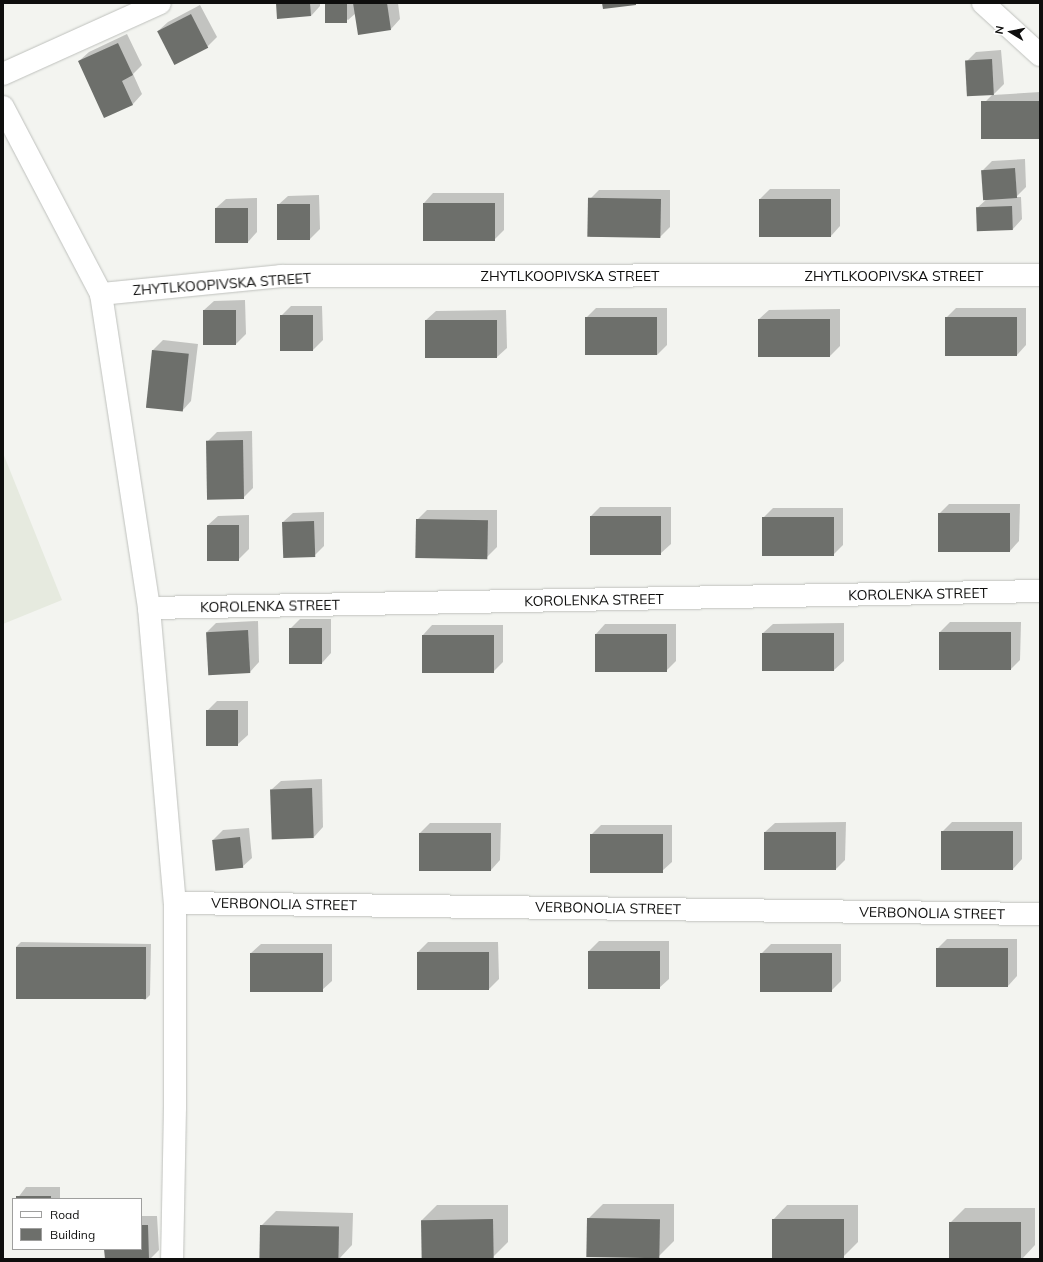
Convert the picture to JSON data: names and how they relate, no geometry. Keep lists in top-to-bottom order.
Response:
{
  "streets": {
    "street": ["ZHYTLKOOPIVSKA STREET", "KOROLENKA STREET", "VERBONOLIA STREET"]
  },
  "legend": ["Road", "Building"],
  "north": "left"
}
